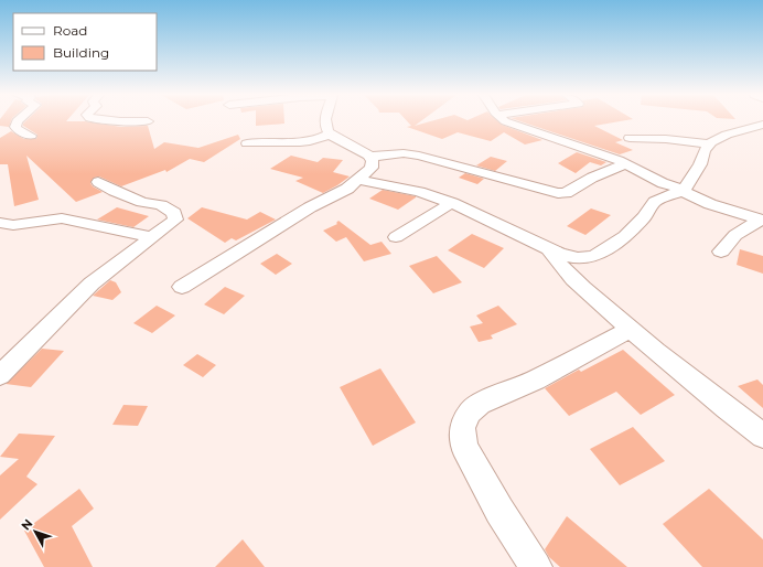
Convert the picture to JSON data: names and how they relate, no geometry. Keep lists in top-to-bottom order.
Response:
{
  "legend": ["Road", "Building"],
  "north": "top left"
}
